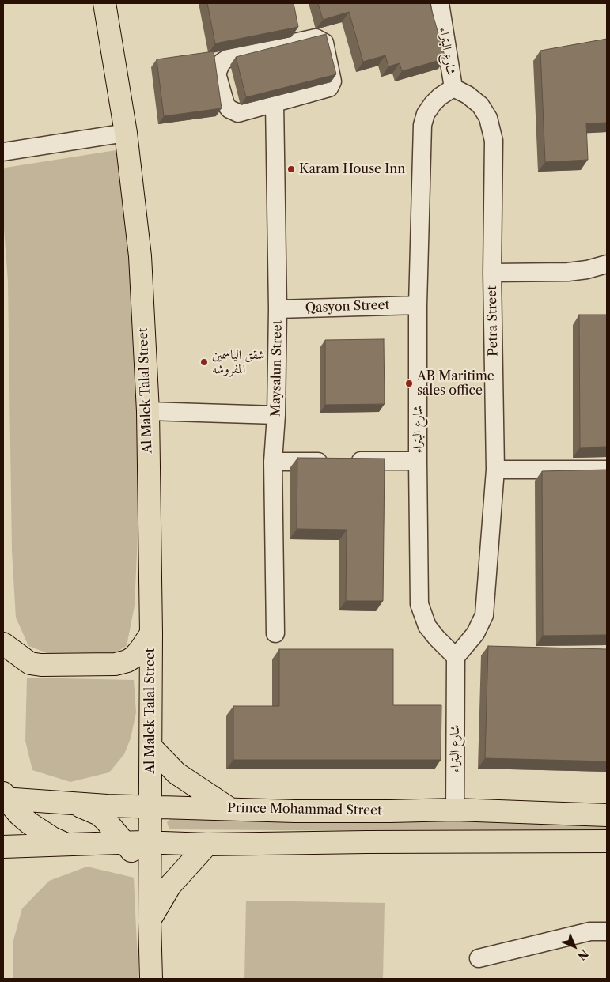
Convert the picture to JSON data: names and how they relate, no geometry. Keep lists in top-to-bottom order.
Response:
{
  "streets": {
    "main road": ["Al Malek Talal Street", "Prince Mohammad Street"],
    "street": [
      "شارع البتراء",
      "Qasyon Street",
      "Petra Street",
      "Maysalun Street"
    ]
  },
  "crossings": [
    ["شارع البتراء", "Qasyon Street"],
    ["شارع البتراء", "Petra Street"],
    ["شارع البتراء", "Prince Mohammad Street"],
    ["Qasyon Street", "Maysalun Street"],
    ["Al Malek Talal Street", "Prince Mohammad Street"]
  ],
  "places": ["Karam House Inn", "شقق الياسمين المفروشه", "AB Maritime sales office"],
  "north": "bottom right"
}
